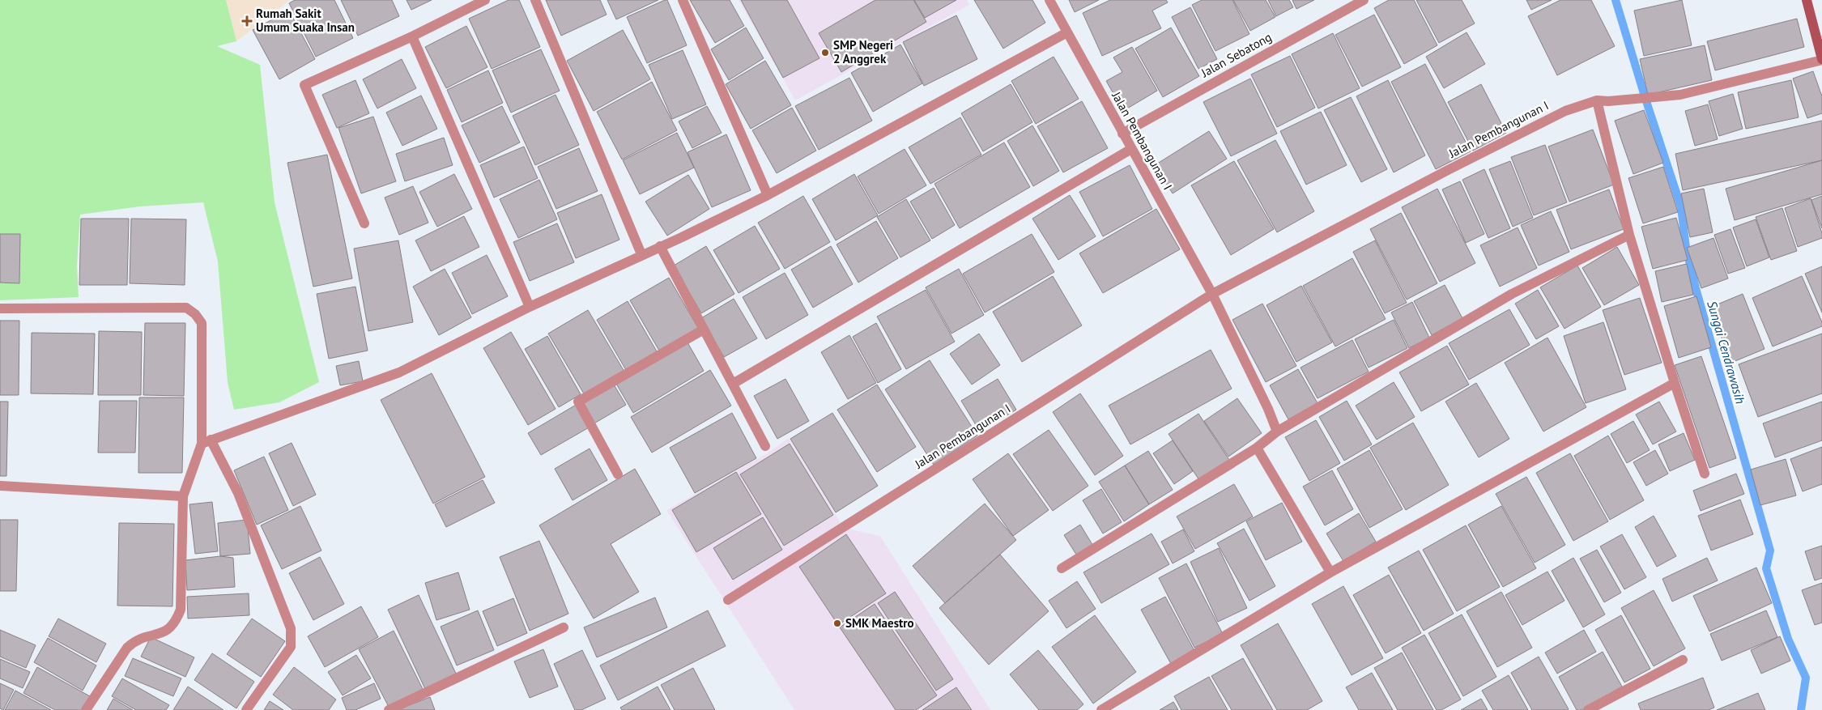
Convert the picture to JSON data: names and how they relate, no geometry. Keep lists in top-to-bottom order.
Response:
{
  "streets": {
    "street": ["Jalan Sebatong", "Jalan Pembangunan I"]
  },
  "crossings": [
    ["Jalan Sebatong", "Jalan Pembangunan I"]
  ],
  "water": ["Sungai Cendrawasih"],
  "places": {
    "health": ["Rumah Sakit Umum Suaka Insan"],
    "other": ["SMP Negeri 2 Anggrek", "SMK Maestro"]
  }
}
